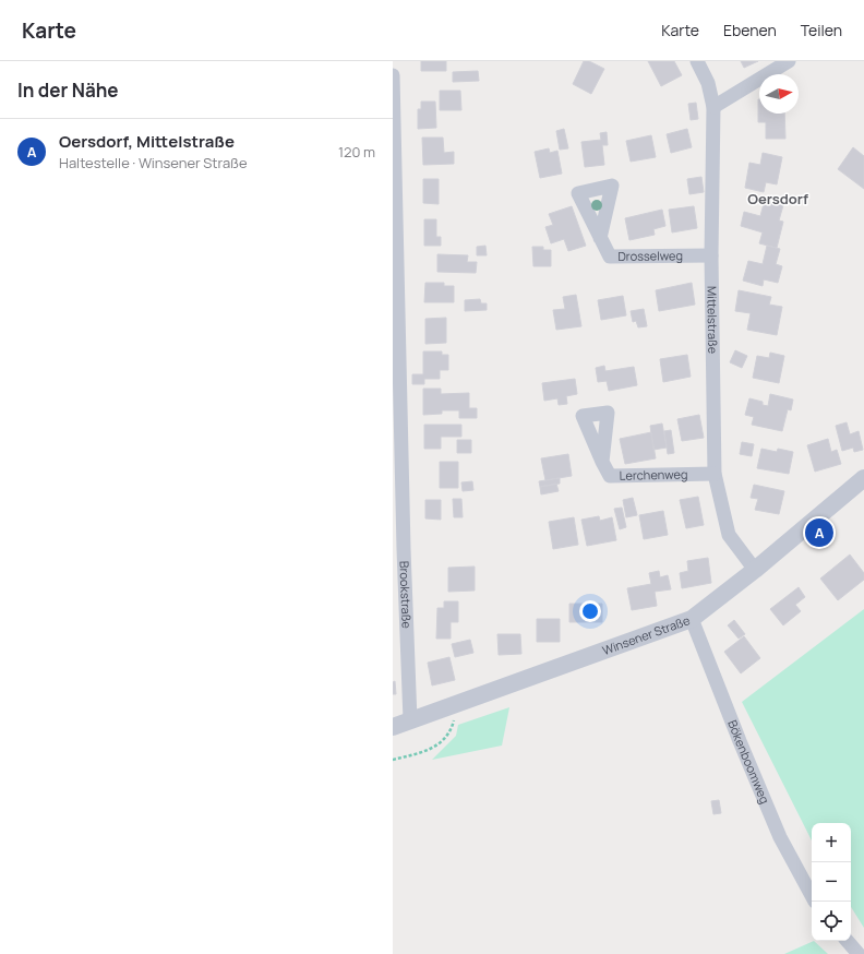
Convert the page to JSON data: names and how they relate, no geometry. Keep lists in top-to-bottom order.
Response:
{
  "streets": {
    "street": [
      "Drosselweg",
      "Mittelstraße",
      "Lerchenweg",
      "Brookstraße",
      "Winsener Straße",
      "Bökenboomweg"
    ]
  },
  "crossings": [
    ["Drosselweg", "Mittelstraße"],
    ["Mittelstraße", "Lerchenweg"],
    ["Mittelstraße", "Winsener Straße"],
    ["Brookstraße", "Winsener Straße"],
    ["Winsener Straße", "Bökenboomweg"]
  ],
  "districts": ["Oersdorf"],
  "north": "right",
  "page": {
    "header": "Karte",
    "nav": ["Karte", "Ebenen", "Teilen"],
    "heading": "In der Nähe",
    "list": [
      {
        "mark": "A",
        "name": "Oersdorf, Mittelstraße",
        "note": "Haltestelle · Winsener Straße",
        "value": "120 m"
      }
    ],
    "pins": "A",
    "map_buttons": ["+", "−"]
  }
}
